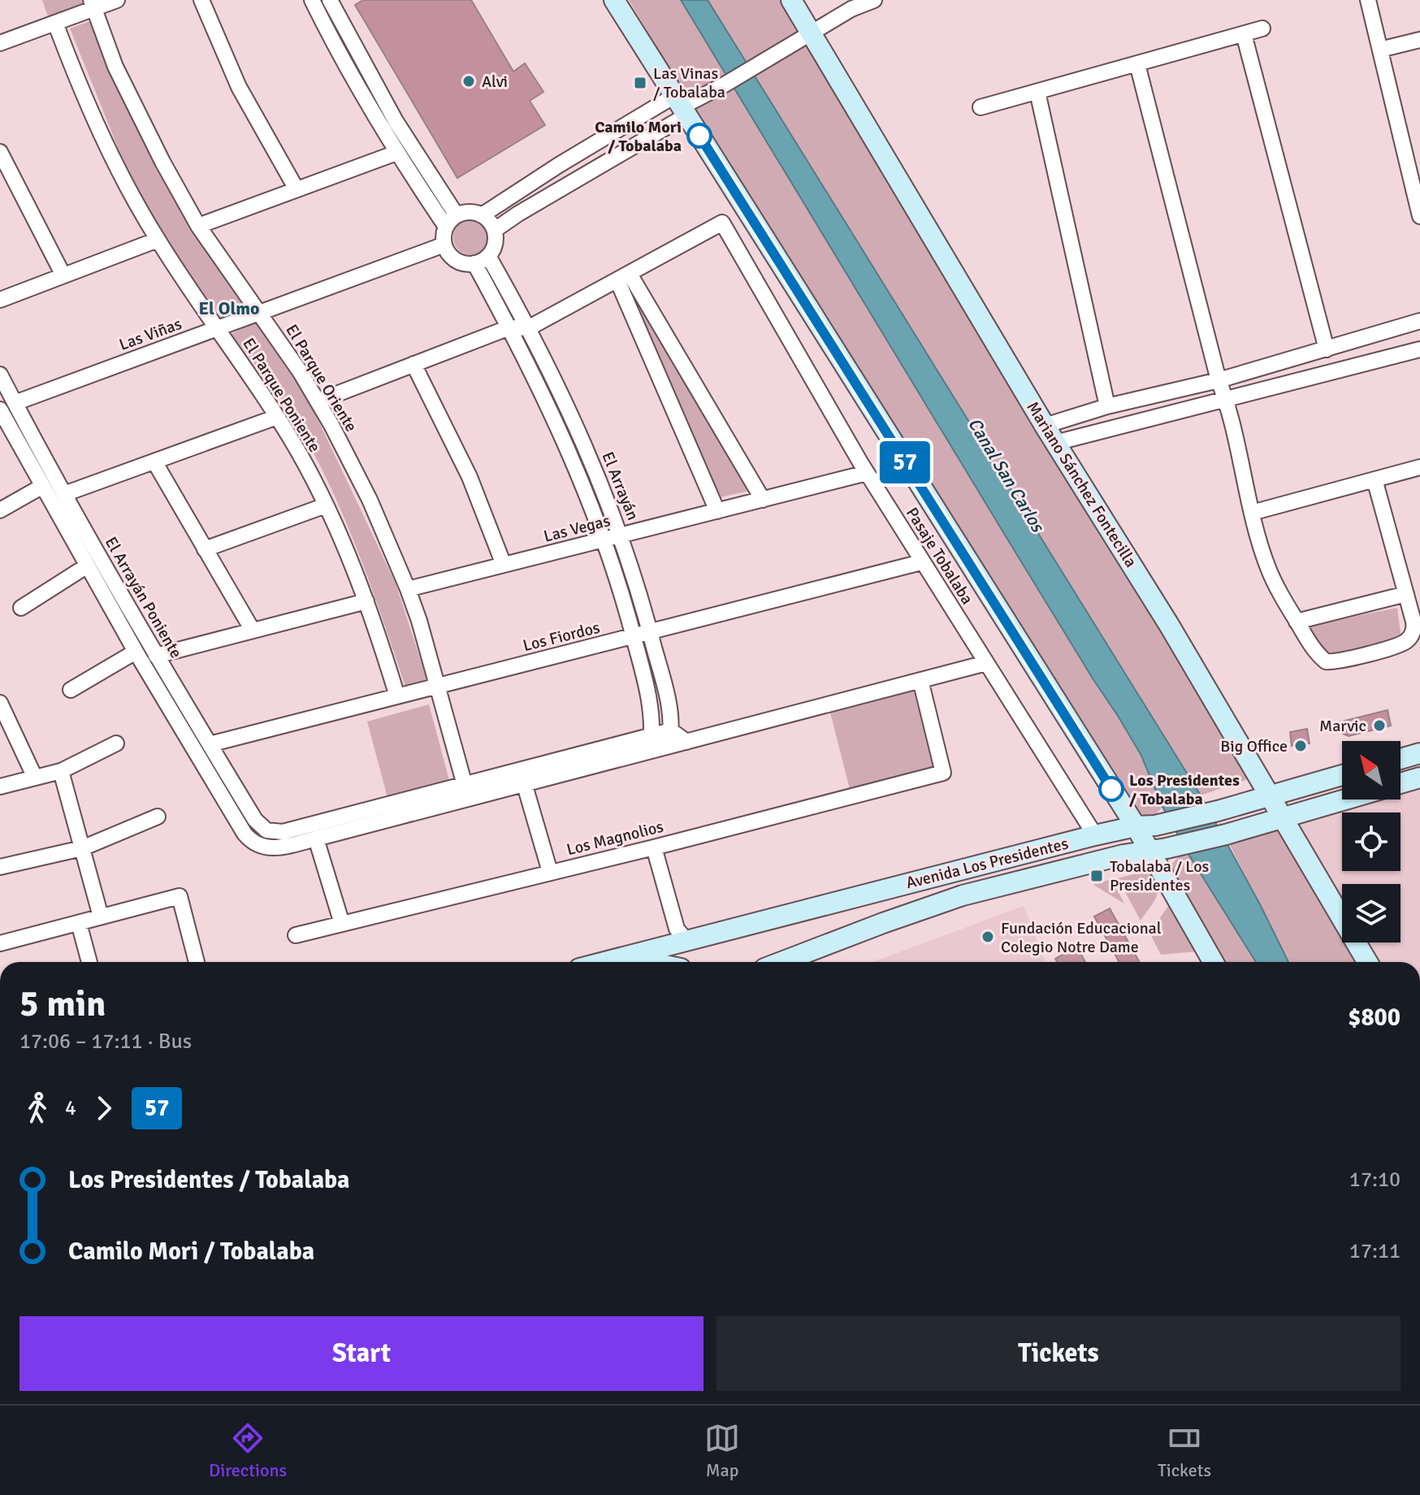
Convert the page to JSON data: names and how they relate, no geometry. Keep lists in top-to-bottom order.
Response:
{
  "streets": {
    "street": [
      "Las Viñas",
      "El Parque Oriente",
      "El Parque Poniente",
      "Mariano Sánchez Fontecilla",
      "El Arrayán",
      "Las Vegas",
      "Pasaje Tobalaba",
      "El Arrayán Poniente",
      "Los Fiordos",
      "Los Magnolios",
      "Avenida Los Presidentes"
    ]
  },
  "crossings": [
    ["Las Viñas", "El Parque Oriente"],
    ["Las Viñas", "El Parque Poniente"],
    ["Las Viñas", "El Arrayán"],
    ["Las Viñas", "El Arrayán Poniente"],
    ["El Parque Oriente", "Las Vegas"],
    ["El Parque Oriente", "El Arrayán Poniente"],
    ["El Parque Oriente", "Los Fiordos"],
    ["El Parque Poniente", "Los Fiordos"],
    ["Mariano Sánchez Fontecilla", "Avenida Los Presidentes"],
    ["El Arrayán", "Las Vegas"],
    ["El Arrayán", "Los Fiordos"],
    ["Las Vegas", "Pasaje Tobalaba"],
    ["Pasaje Tobalaba", "Los Fiordos"],
    ["Pasaje Tobalaba", "Avenida Los Presidentes"],
    ["El Arrayán Poniente", "Los Fiordos"]
  ],
  "districts": ["El Olmo"],
  "water": ["Canal San Carlos"],
  "places": {
    "other": [
      "Alvi",
      "Camilo Mori / Tobalaba",
      "Marvic",
      "Big Office",
      "Los Presidentes / Tobalaba",
      "Fundación Educacional Colegio Notre Dame"
    ],
    "transit": ["Las Vinas / Tobalaba", "Tobalaba / Los Presidentes"]
  },
  "lines": ["bus line 57"],
  "north": "top left",
  "page": {
    "on_map": "57",
    "heading": ["5 min", "17:06 – 17:11 · Bus", "$800"],
    "legs": ["4", "57"],
    "list": [
      {
        "name": "Los Presidentes / Tobalaba",
        "value": "17:10"
      },
      {
        "name": "Camilo Mori / Tobalaba",
        "value": "17:11"
      }
    ],
    "buttons": ["Start", "Tickets"],
    "tabs": ["Directions", "Map", "Tickets"]
  }
}
